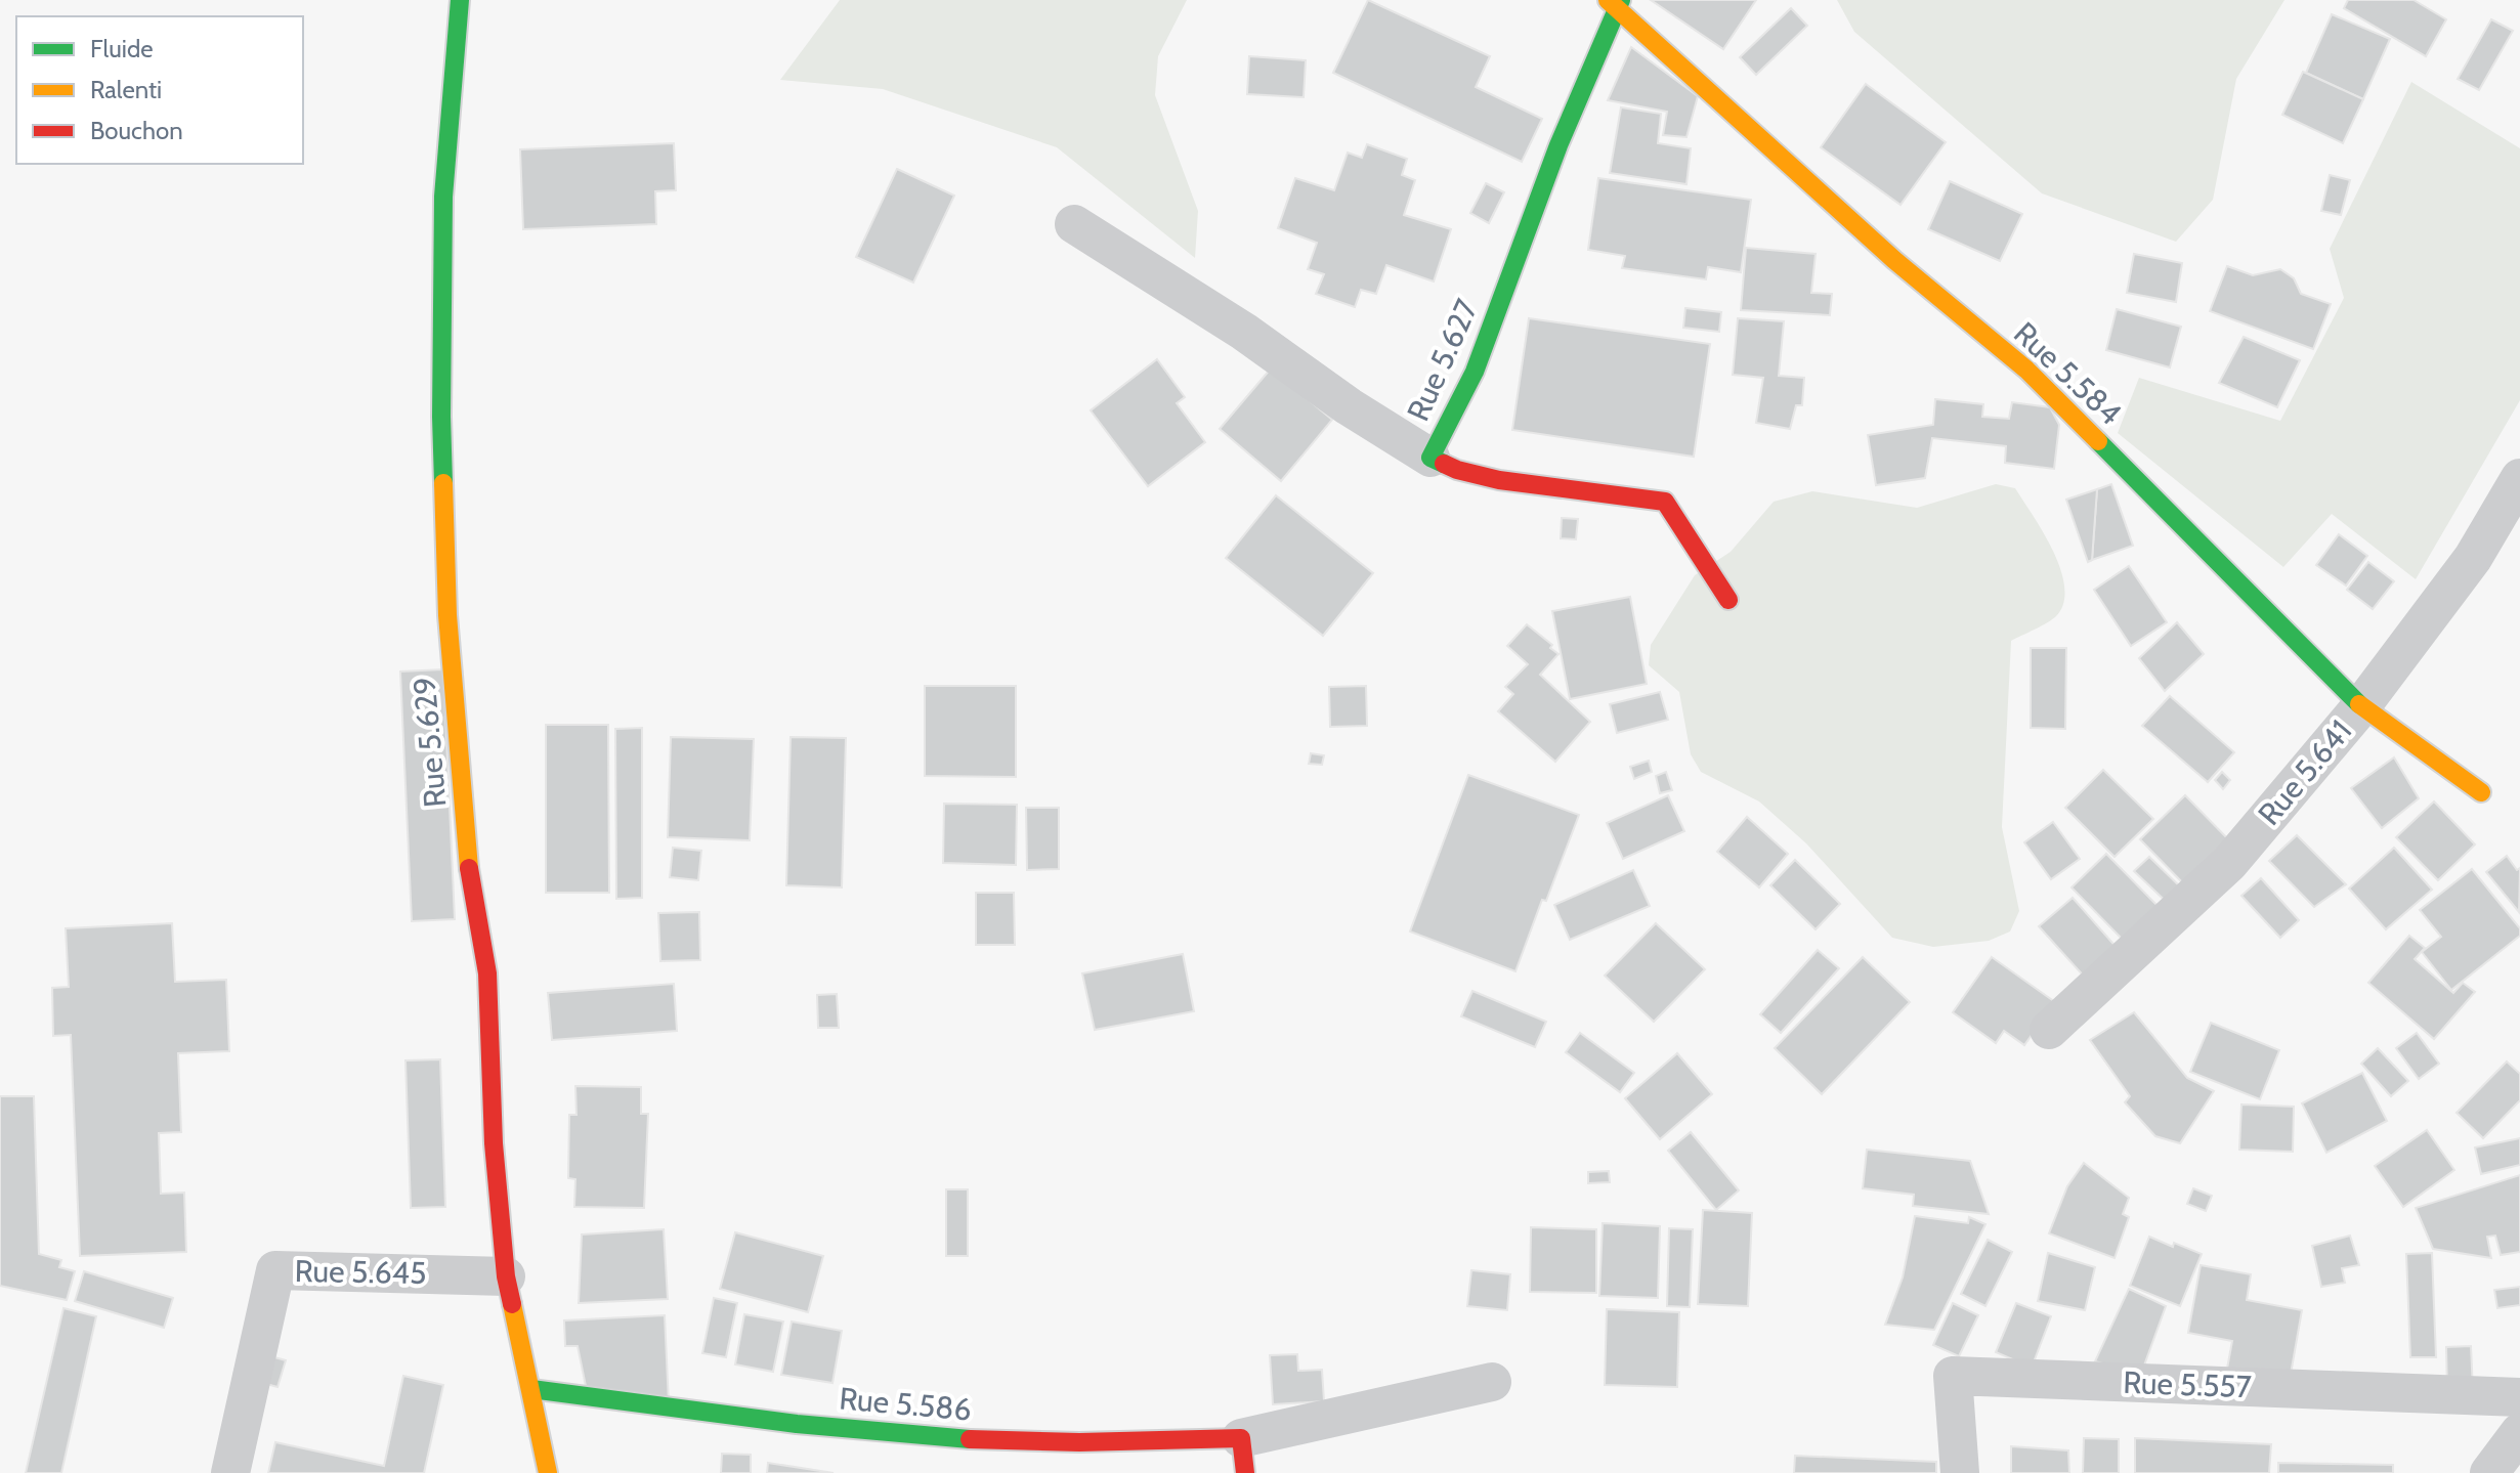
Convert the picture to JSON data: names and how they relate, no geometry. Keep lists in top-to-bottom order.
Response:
{
  "streets": {
    "street": [
      "Rue 5.627",
      "Rue 5.584",
      "Rue 5.629",
      "Rue 5.641",
      "Rue 5.645",
      "Rue 5.557",
      "Rue 5.586"
    ]
  },
  "crossings": [
    ["Rue 5.627", "Rue 5.584"],
    ["Rue 5.584", "Rue 5.641"],
    ["Rue 5.629", "Rue 5.645"],
    ["Rue 5.629", "Rue 5.586"]
  ],
  "legend": ["Fluide", "Ralenti", "Bouchon"]
}
